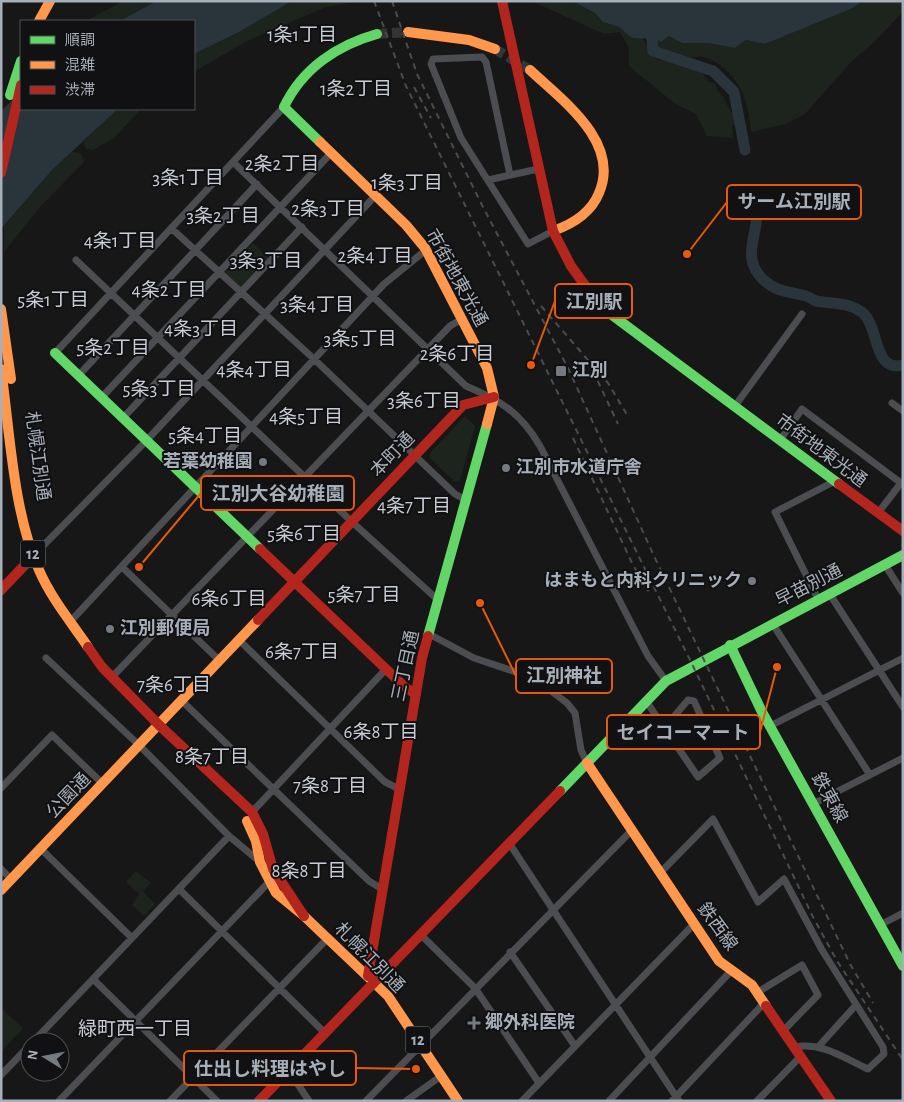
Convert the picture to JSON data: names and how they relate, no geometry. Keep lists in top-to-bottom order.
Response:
{
  "streets": {
    "main road": [
      "市街地東光通",
      "本町通",
      "札幌江別通",
      "12",
      "早苗別通",
      "三丁目通",
      "公園通",
      "鉄東線",
      "鉄西線"
    ]
  },
  "crossings": [
    ["市街地東光通", "本町通"],
    ["市街地東光通", "三丁目通"],
    ["本町通", "札幌江別通"],
    ["本町通", "三丁目通"],
    ["本町通", "公園通"],
    ["札幌江別通", "早苗別通"],
    ["札幌江別通", "三丁目通"],
    ["札幌江別通", "公園通"],
    ["早苗別通", "三丁目通"],
    ["早苗別通", "鉄東線"],
    ["早苗別通", "鉄西線"]
  ],
  "districts": [
    "1条1丁目",
    "1条2丁目",
    "2条2丁目",
    "3条1丁目",
    "1条3丁目",
    "2条3丁目",
    "3条2丁目",
    "4条1丁目",
    "2条4丁目",
    "3条3丁目",
    "4条2丁目",
    "5条1丁目",
    "3条4丁目",
    "4条3丁目",
    "3条5丁目",
    "5条2丁目",
    "2条6丁目",
    "4条4丁目",
    "5条3丁目",
    "3条6丁目",
    "4条5丁目",
    "5条4丁目",
    "4条7丁目",
    "5条6丁目",
    "5条7丁目",
    "6条6丁目",
    "6条7丁目",
    "7条6丁目",
    "6条8丁目",
    "8条7丁目",
    "7条8丁目",
    "8条8丁目",
    "緑町西一丁目"
  ],
  "places": {
    "other": [
      "サーム江別駅",
      "江別駅",
      "若葉幼稚園",
      "江別市水道庁舎",
      "江別大谷幼稚園",
      "はまもと内科クリニック",
      "江別神社",
      "江別郵便局",
      "セイコーマート",
      "仕出し料理はやし"
    ],
    "transit": ["江別"],
    "health": ["郷外科医院"]
  },
  "legend": ["順調", "混雑", "渋滞"],
  "north": "left"
}
